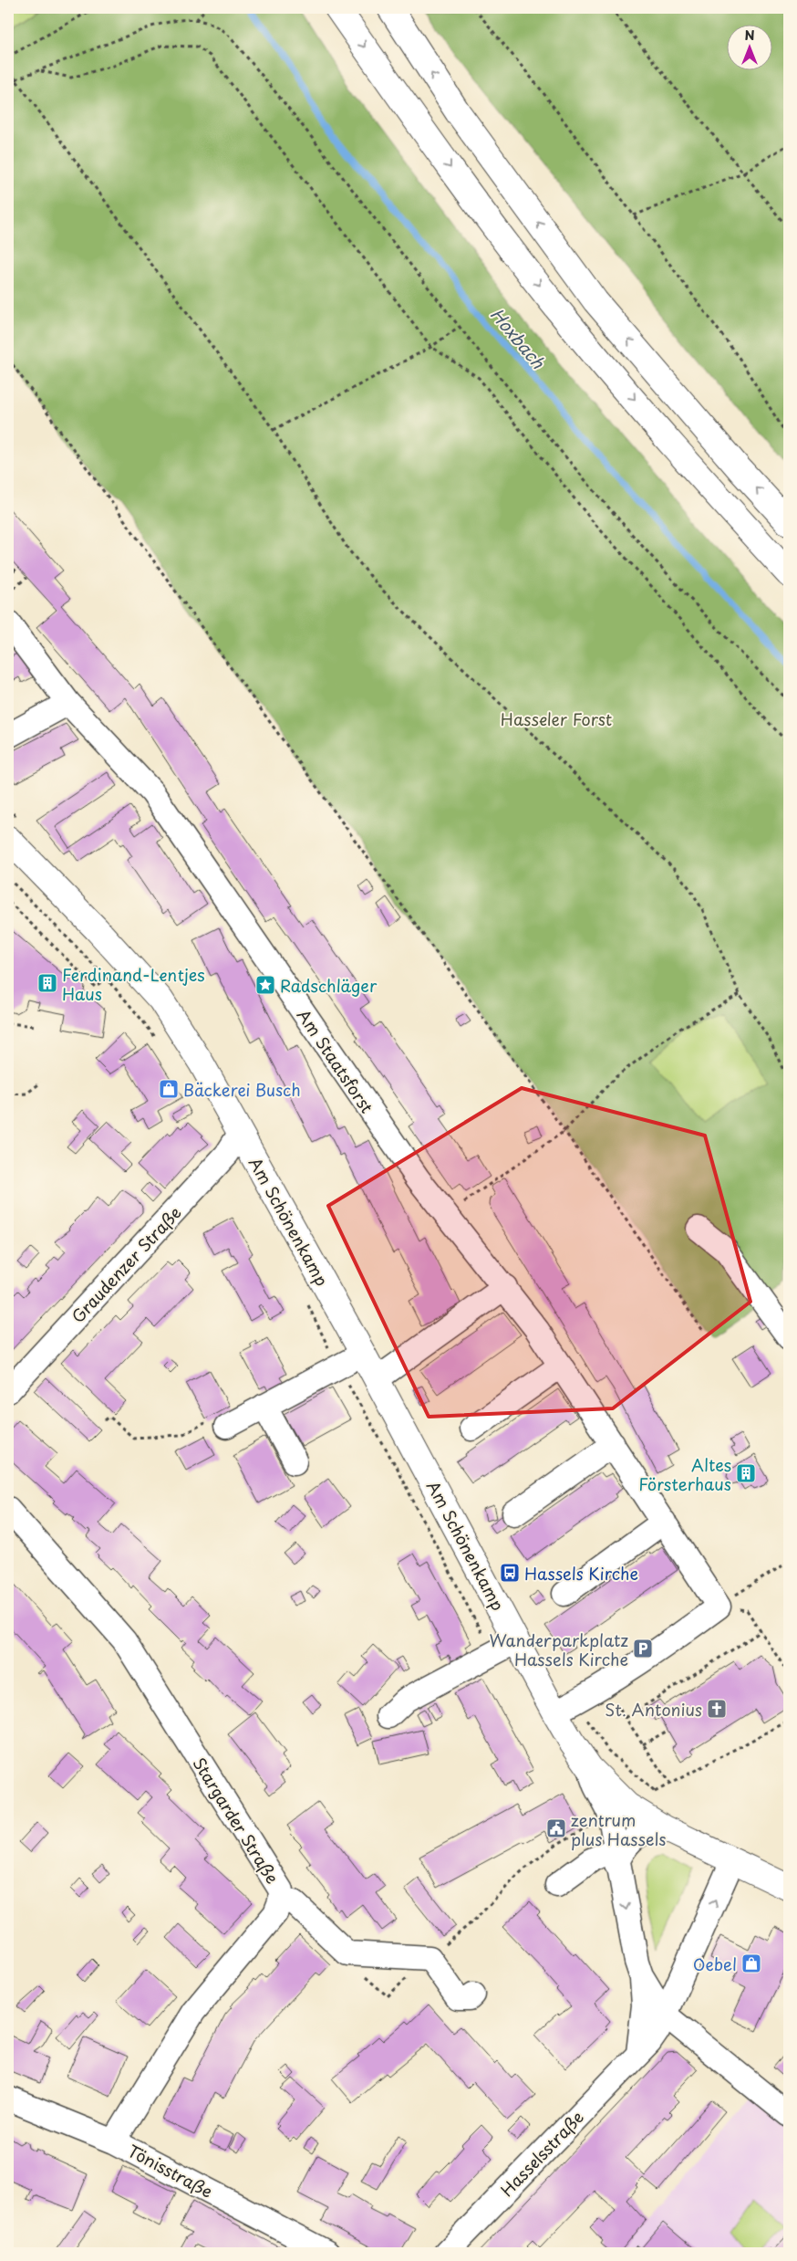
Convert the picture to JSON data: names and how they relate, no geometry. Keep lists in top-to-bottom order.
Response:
{
  "streets": {
    "main road": ["Am Schönenkamp"],
    "street": [
      "Am Staatsforst",
      "Graudenzer Straße",
      "Stargarder Straße",
      "Hasselsstraße",
      "Tönisstraße"
    ]
  },
  "crossings": [
    ["Am Schönenkamp", "Graudenzer Straße"],
    ["Am Schönenkamp", "Hasselsstraße"],
    ["Stargarder Straße", "Tönisstraße"]
  ],
  "water": ["Hoxbach"],
  "parks": ["Hasseler Forst"],
  "places": {
    "building": ["Ferdinand-Lentjes Haus", "Altes Försterhaus"],
    "place": ["Radschläger"],
    "shop": ["Bäckerei Busch", "Oebel"],
    "bus stop": ["Hassels Kirche"],
    "parking": ["Wanderparkplatz Hassels Kirche"],
    "church": ["St. Antonius"],
    "public building": ["zentrum plus Hassels"]
  },
  "north": "top"
}
